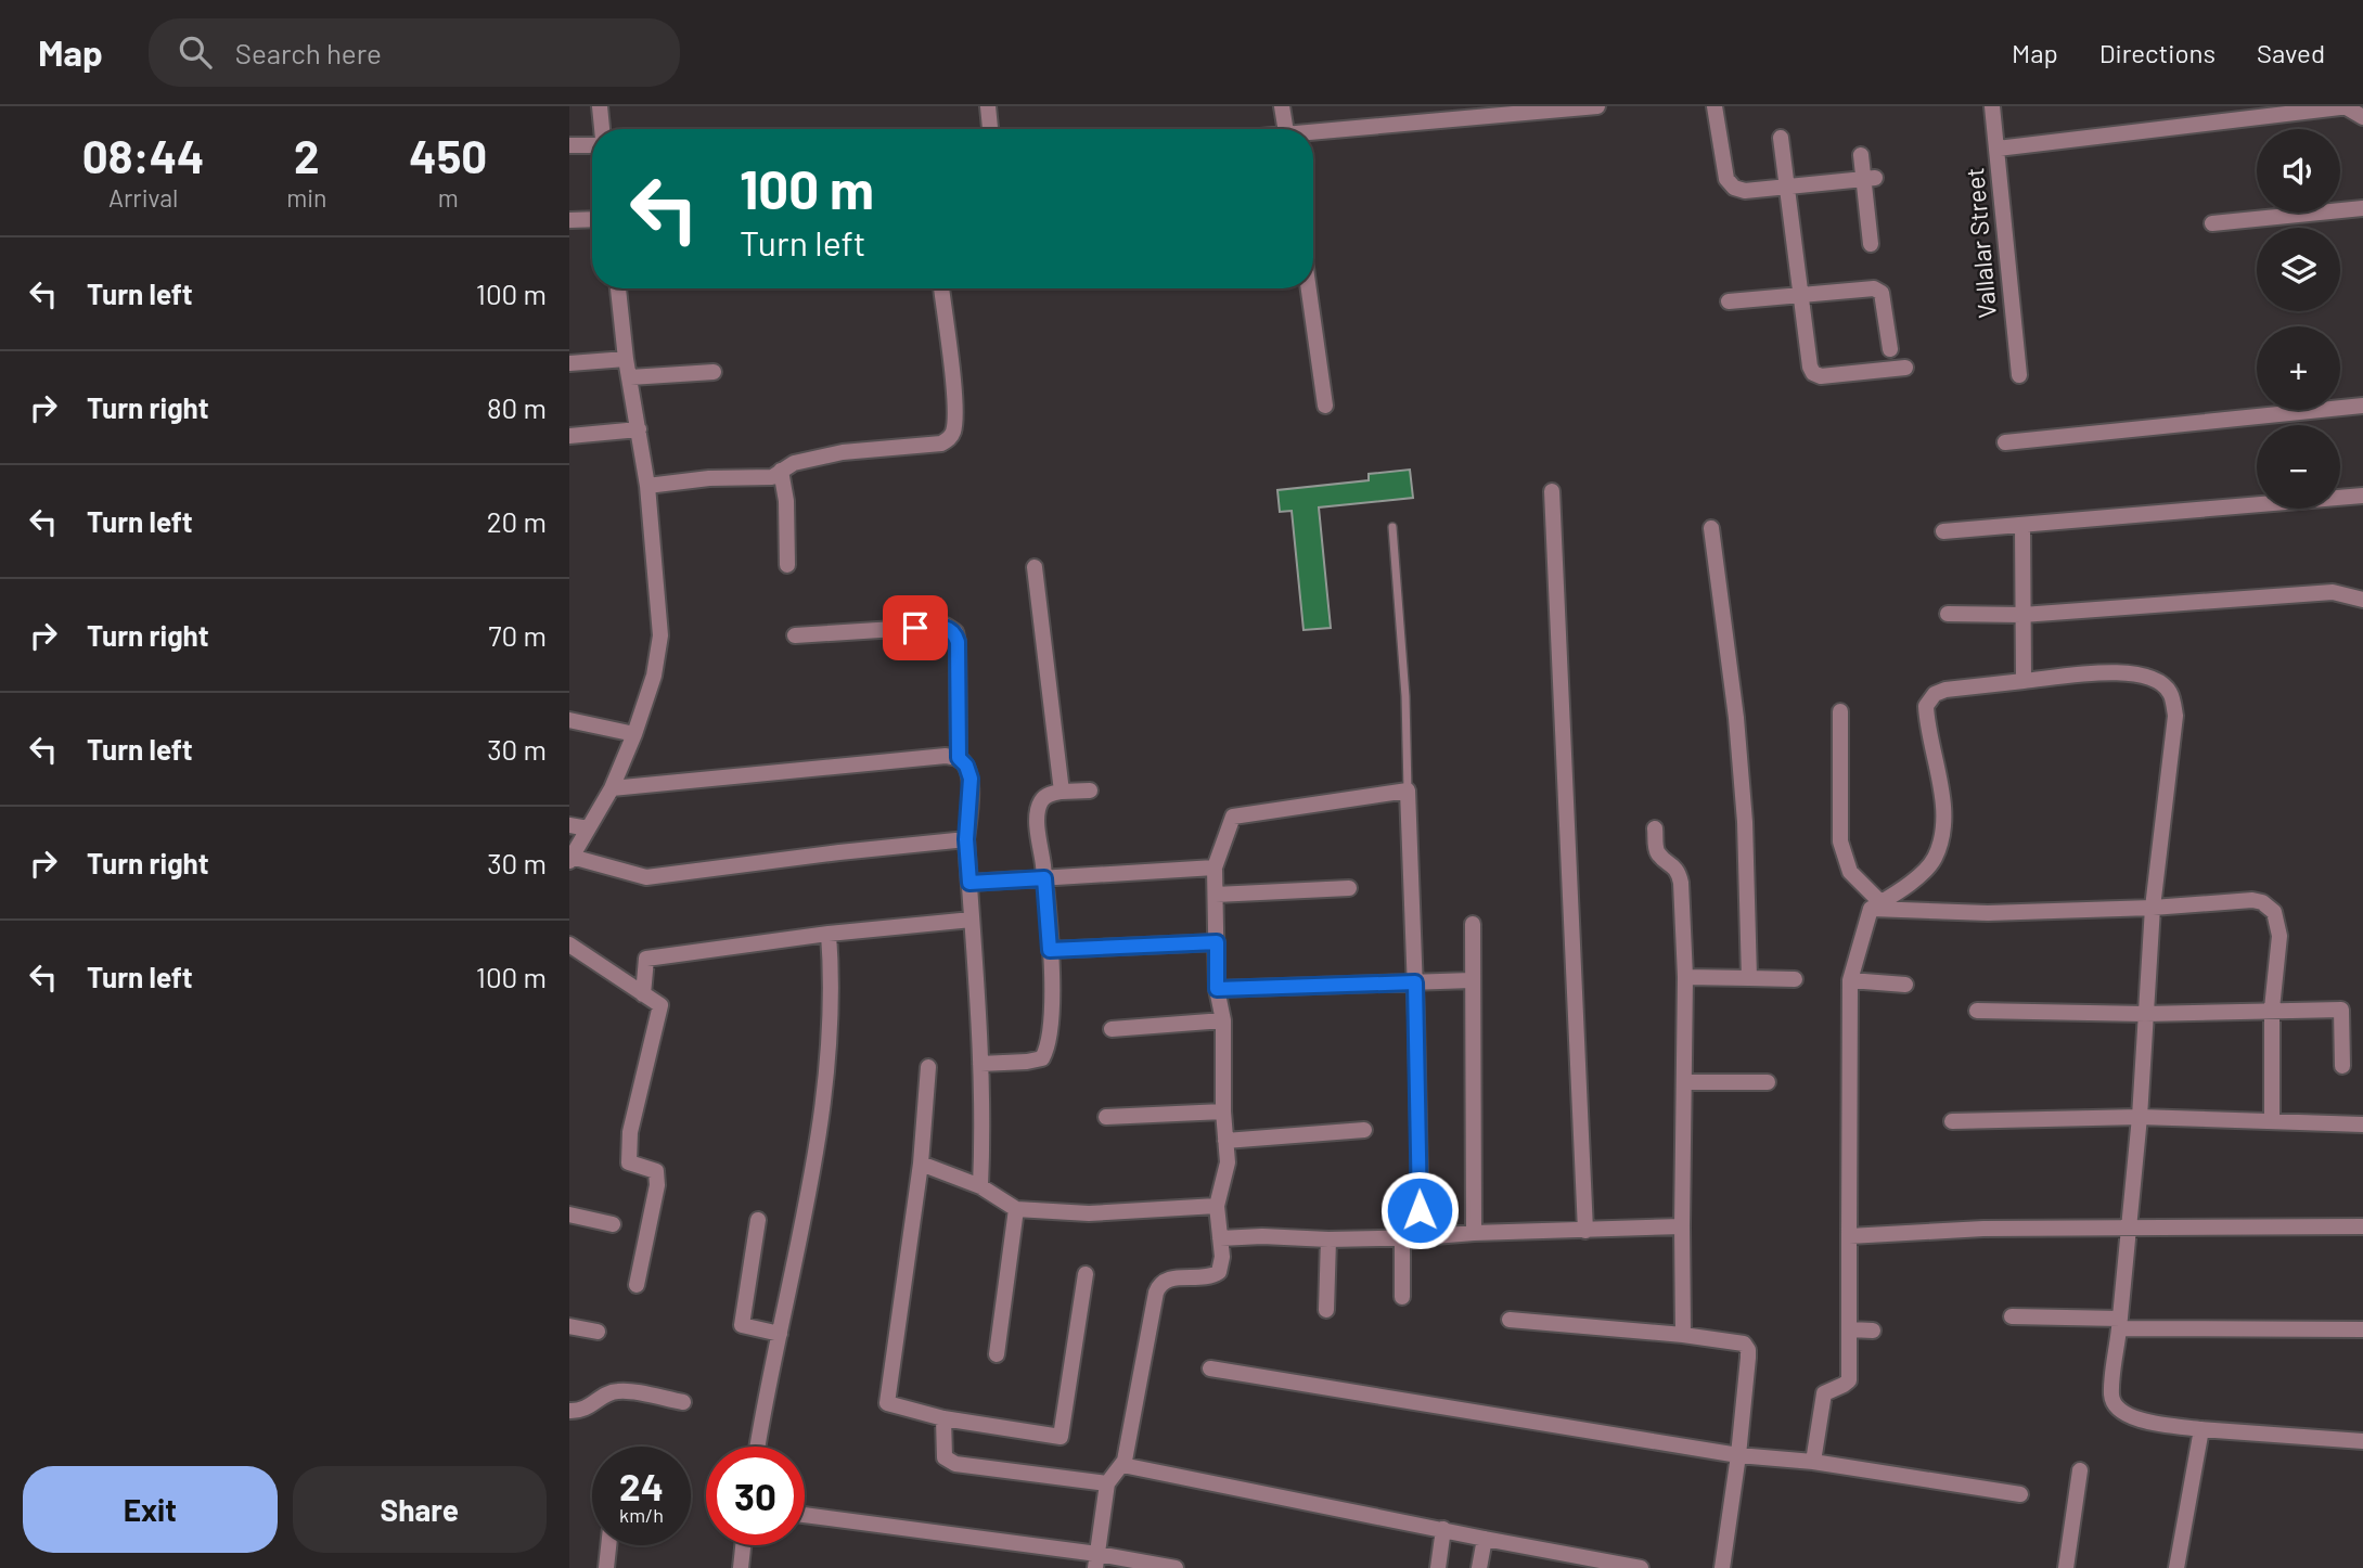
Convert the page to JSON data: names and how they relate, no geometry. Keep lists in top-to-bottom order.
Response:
{
  "streets": {
    "street": ["Vallalar Street"]
  },
  "page": {
    "header": "Map",
    "search": "Search here",
    "nav": ["Map", "Directions", "Saved"],
    "eta": [
      "08:44",
      "Arrival",
      "2",
      "min",
      "450",
      "m"
    ],
    "map_buttons": ["+", "−"],
    "turn": ["100 m", "Turn left"],
    "list": [
      {
        "name": "Turn left",
        "value": "100 m"
      },
      {
        "name": "Turn right",
        "value": "80 m"
      },
      {
        "name": "Turn left",
        "value": "20 m"
      },
      {
        "name": "Turn right",
        "value": "70 m"
      },
      {
        "name": "Turn left",
        "value": "30 m"
      },
      {
        "name": "Turn right",
        "value": "30 m"
      },
      {
        "name": "Turn left",
        "value": "100 m"
      }
    ],
    "speed": "24 km/h",
    "limit": "30",
    "buttons": ["Exit", "Share"]
  }
}
